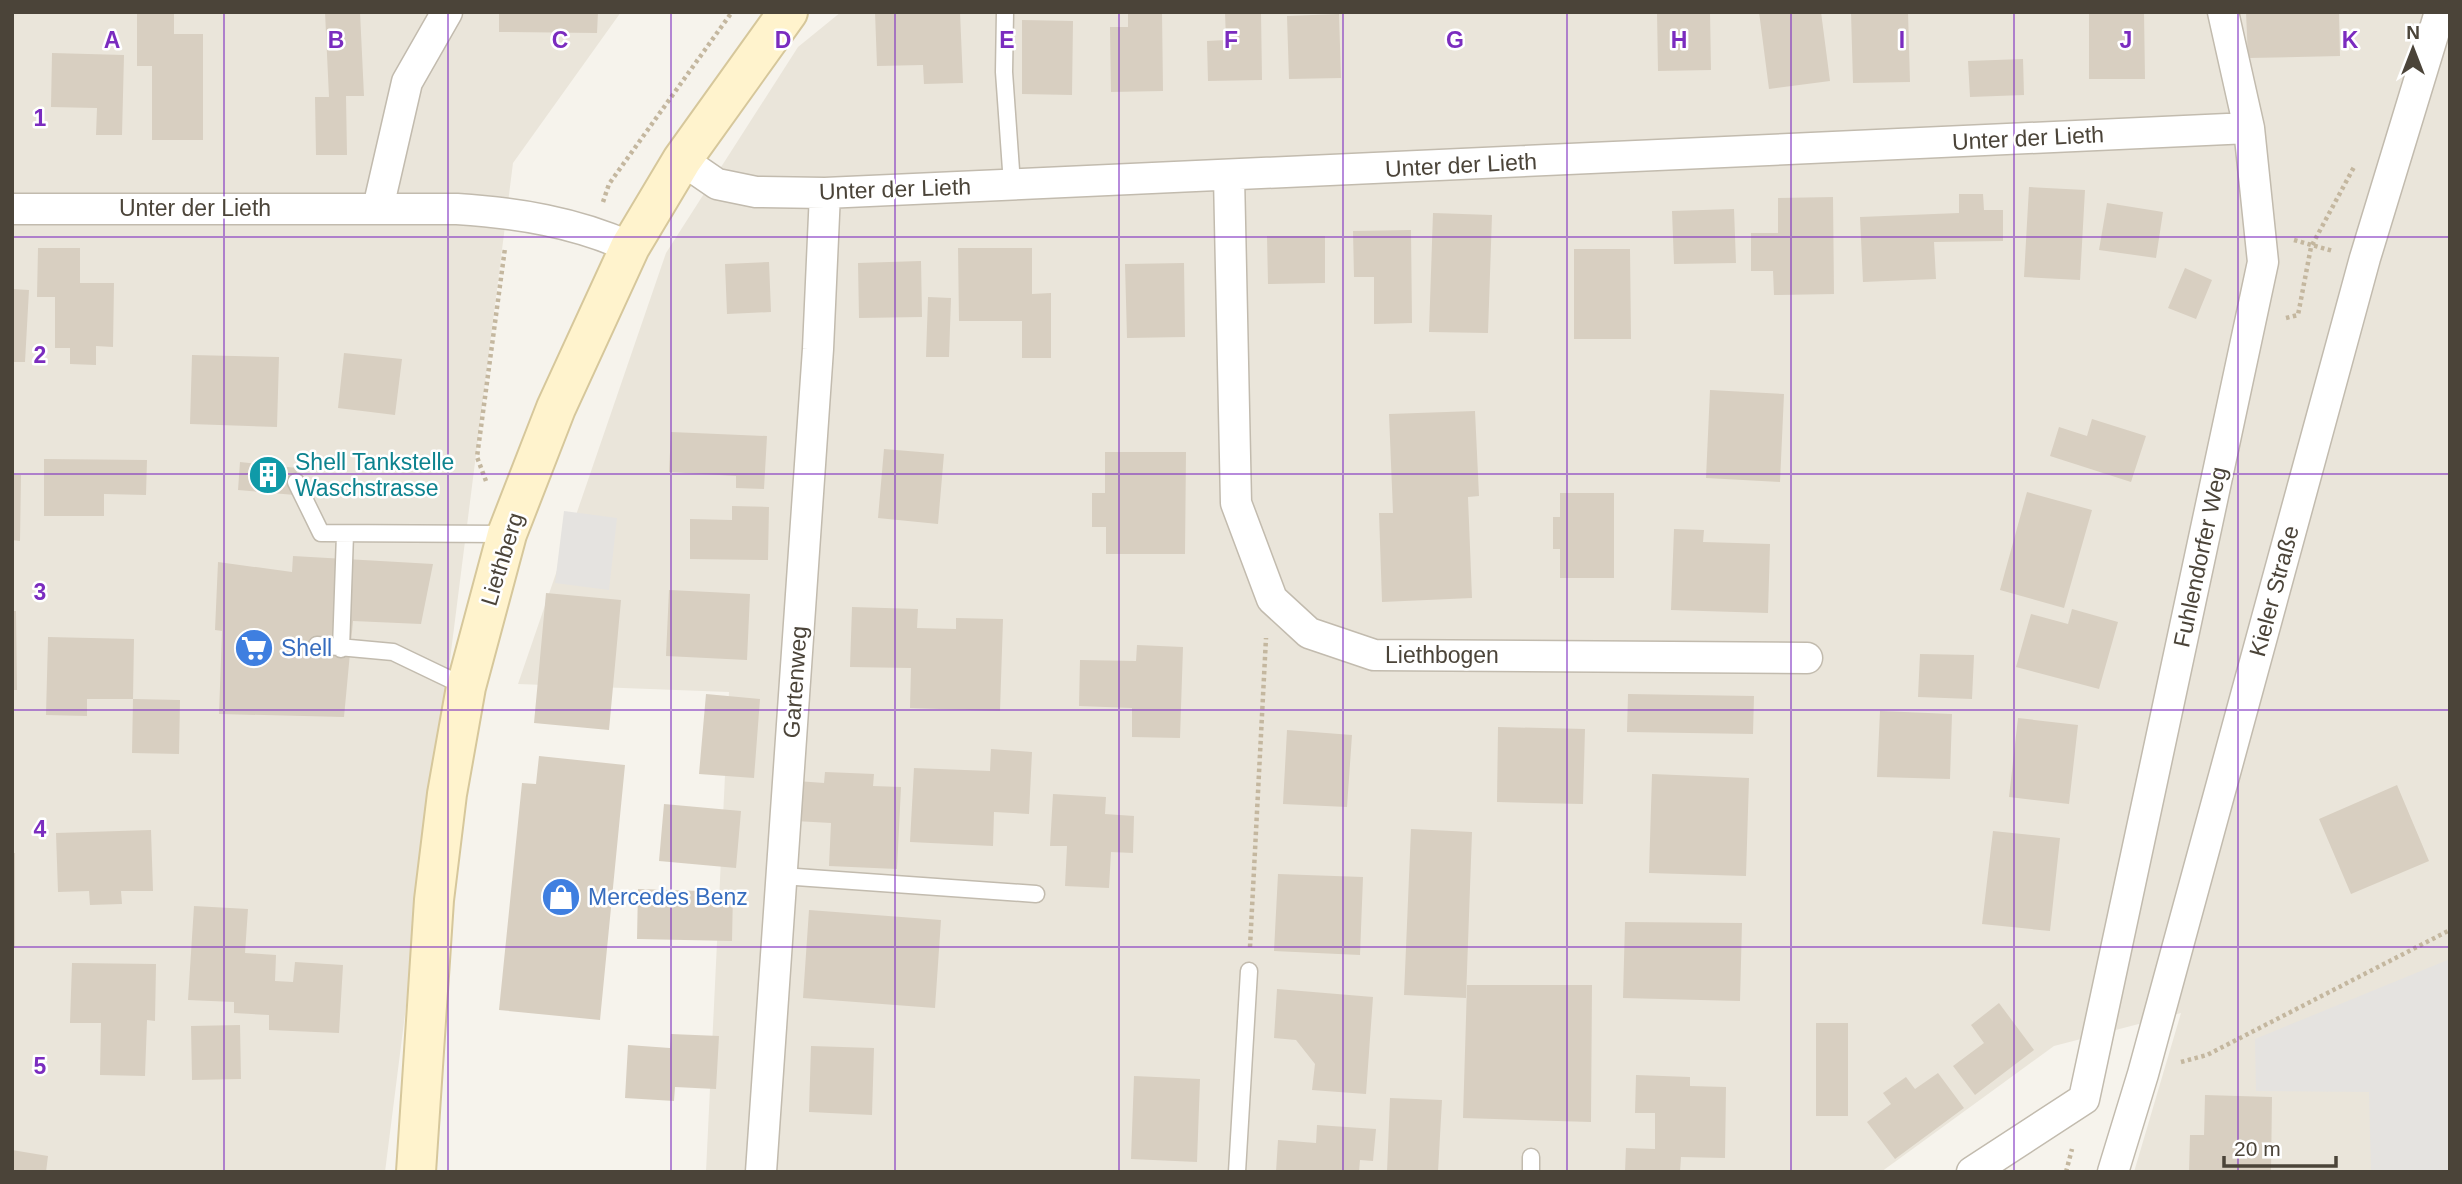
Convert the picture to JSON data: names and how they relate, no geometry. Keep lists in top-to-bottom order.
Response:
{
  "streets": {
    "street": [
      "Unter der Lieth",
      "Fuhlendorfer Weg",
      "Liethberg",
      "Kieler Straße",
      "Liethbogen",
      "Gartenweg"
    ]
  },
  "crossings": [
    ["Unter der Lieth", "Fuhlendorfer Weg"],
    ["Unter der Lieth", "Liethberg"],
    ["Unter der Lieth", "Liethbogen"],
    ["Unter der Lieth", "Gartenweg"]
  ],
  "places": {
    "building": ["Shell Tankstelle Waschstrasse"],
    "supermarket": ["Shell"],
    "shop": ["Mercedes Benz"]
  },
  "scale_bar": "20 m",
  "north": "top",
  "grid": {
    "columns": [
      "A",
      "B",
      "C",
      "D",
      "E",
      "F",
      "G",
      "H",
      "I",
      "J",
      "K"
    ],
    "rows": [
      "1",
      "2",
      "3",
      "4",
      "5"
    ]
  }
}
